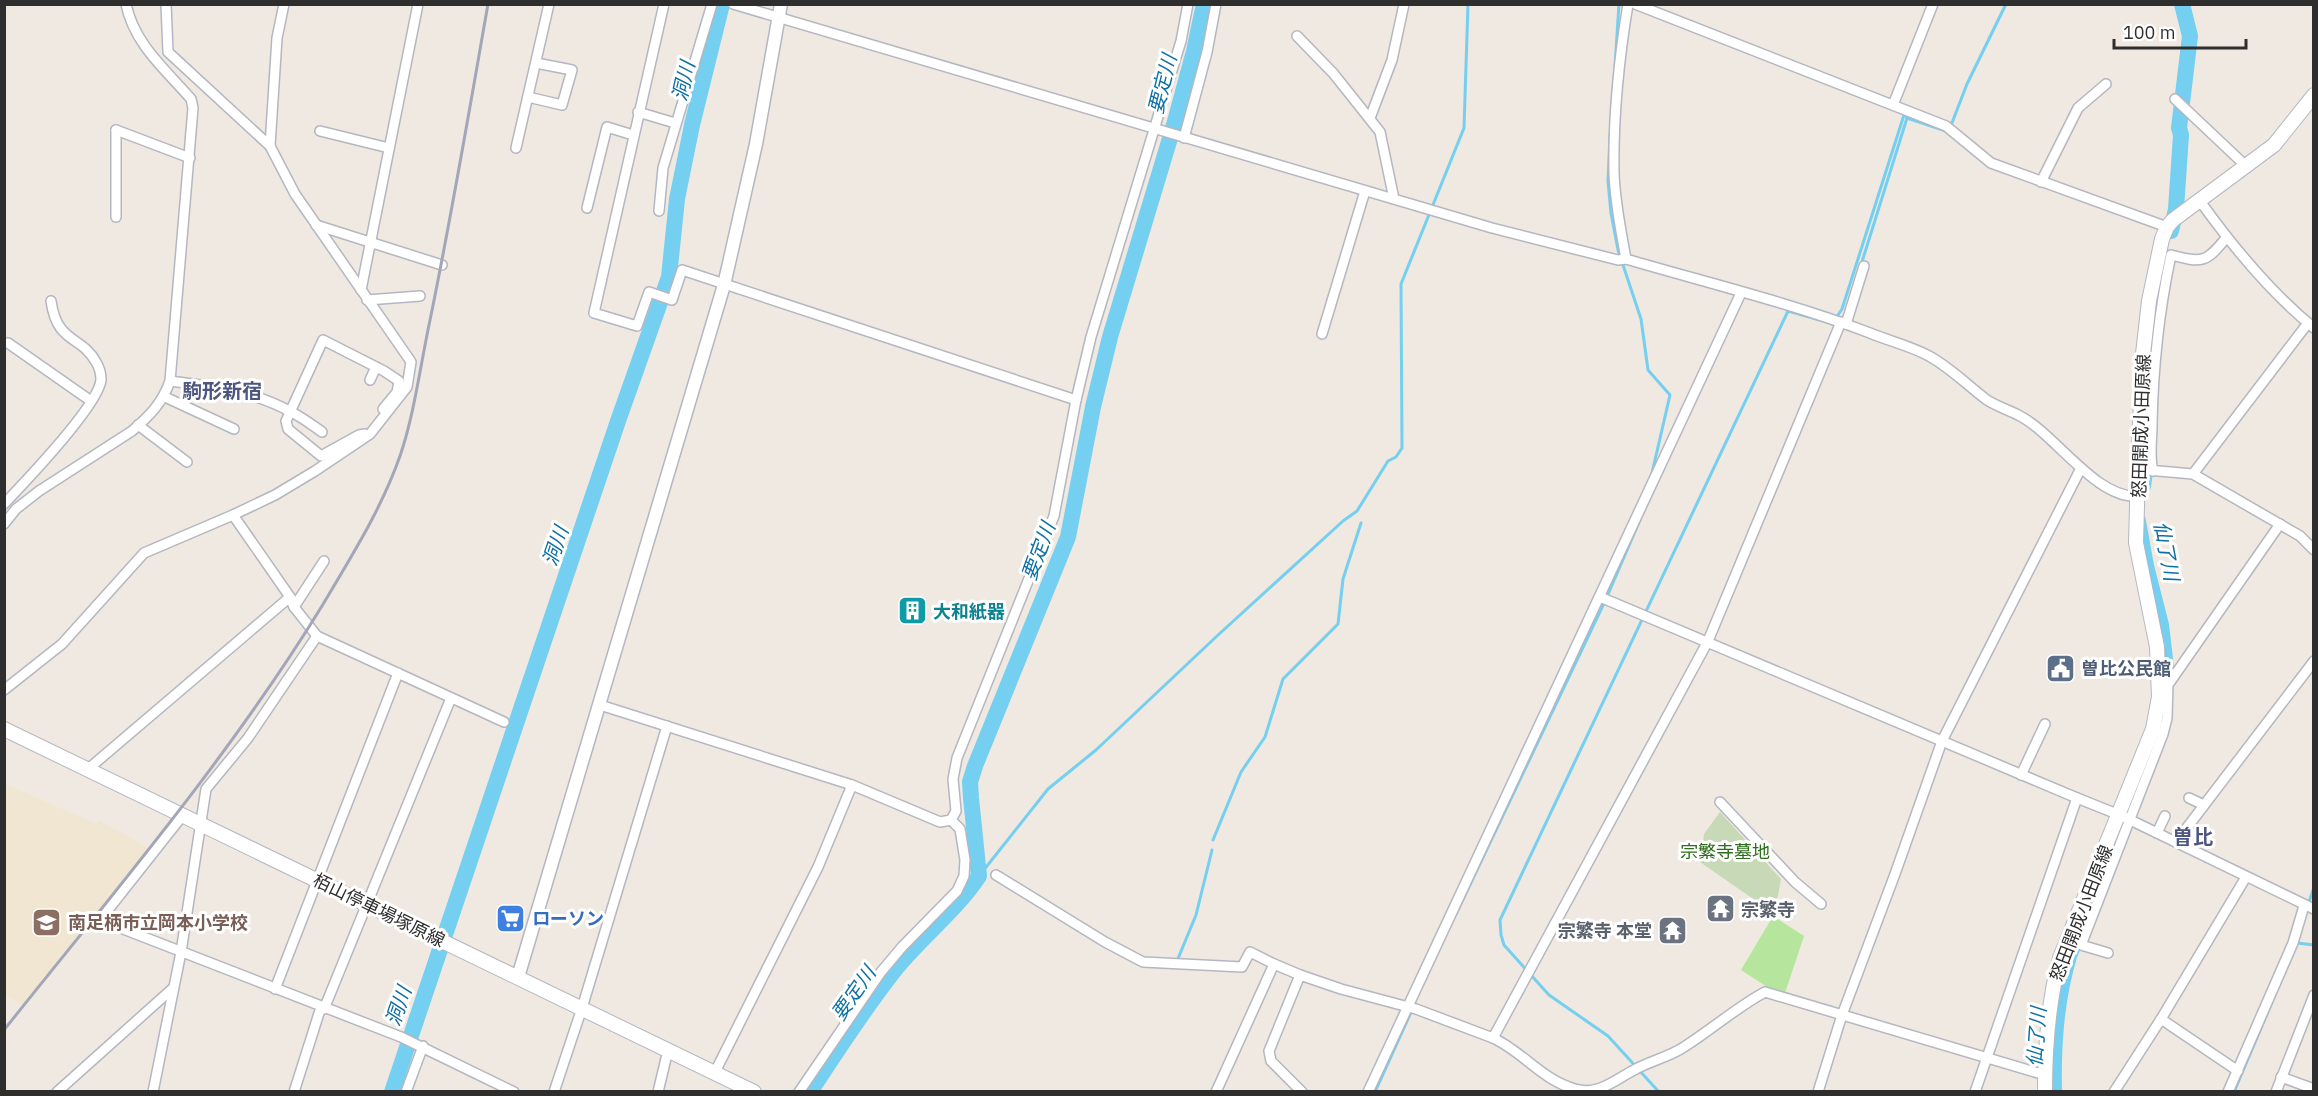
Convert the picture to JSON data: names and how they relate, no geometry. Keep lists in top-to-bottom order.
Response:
{
  "streets": {
    "main road": ["怒田開成小田原線", "栢山停車場塚原線"]
  },
  "districts": ["駒形新宿", "曽比"],
  "water": ["洞川", "要定川", "仙了川"],
  "parks": ["宗繁寺墓地"],
  "places": {
    "building": ["大和紙器"],
    "public building": ["曽比公民館"],
    "temple": ["宗繁寺", "宗繁寺 本堂"],
    "supermarket": ["ローソン"],
    "school or university": ["南足柄市立岡本小学校"]
  },
  "scale_bar": "100 m"
}
